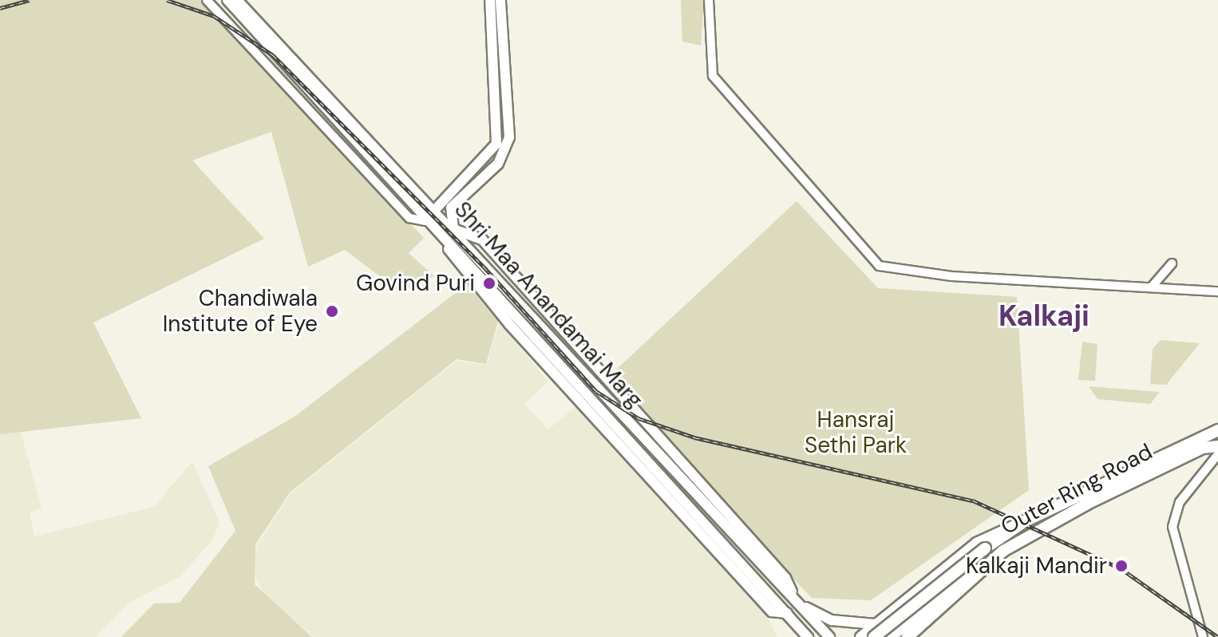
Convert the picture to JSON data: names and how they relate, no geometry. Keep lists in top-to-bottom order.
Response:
{
  "streets": {
    "main road": ["Shri Maa Anandamai Marg", "Outer Ring Road"]
  },
  "districts": ["Kalkaji"],
  "parks": ["Hansraj Sethi Park"],
  "places": ["Govind Puri", "Chandiwala Institute of Eye", "Kalkaji Mandir"]
}
